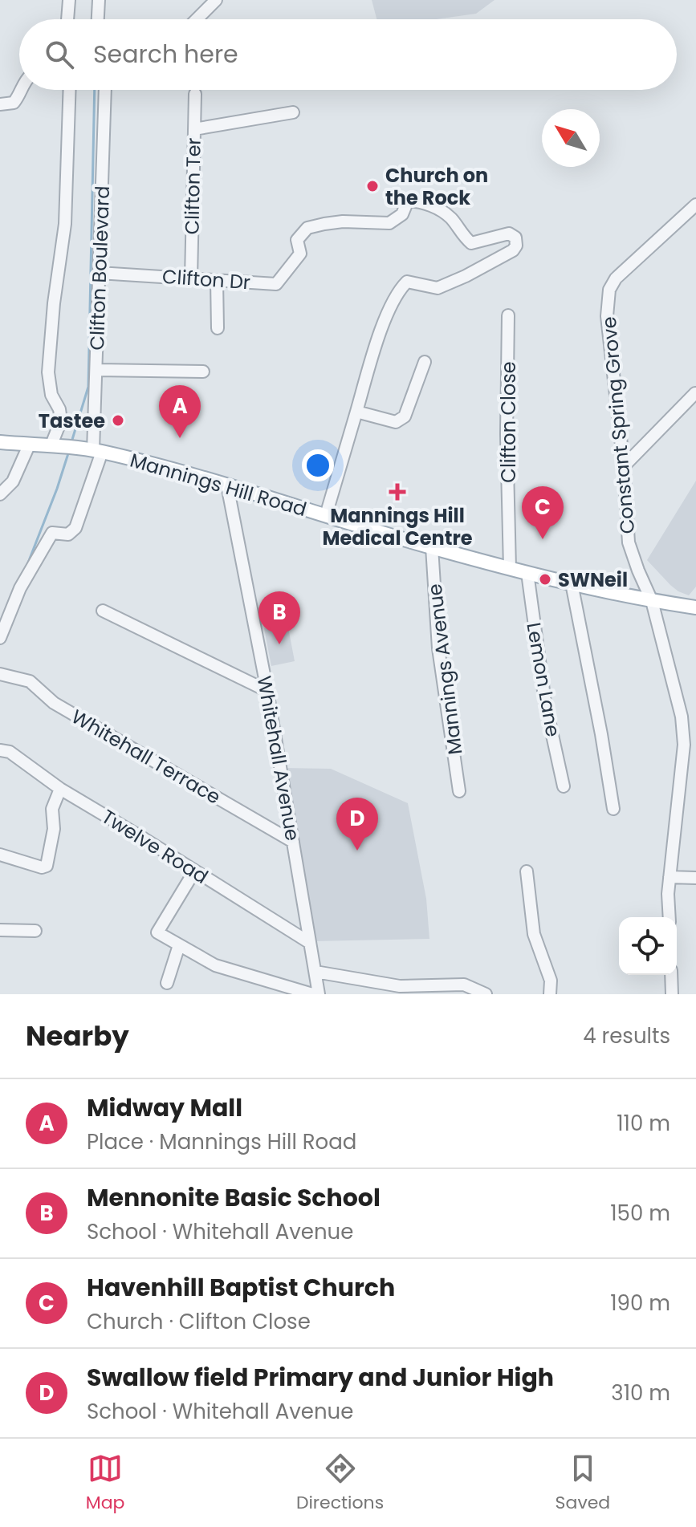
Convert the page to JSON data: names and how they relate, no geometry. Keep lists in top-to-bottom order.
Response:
{
  "streets": {
    "main road": ["Mannings Hill Road"],
    "street": [
      "Clifton Ter",
      "Clifton Boulevard",
      "Clifton Dr",
      "Clifton Close",
      "Constant Spring Grove",
      "Mannings Avenue",
      "Lemon Lane",
      "Whitehall Terrace",
      "Whitehall Avenue",
      "Twelve Road"
    ]
  },
  "crossings": [
    ["Clifton Ter", "Clifton Dr"],
    ["Clifton Boulevard", "Clifton Dr"],
    ["Clifton Boulevard", "Mannings Hill Road"],
    ["Clifton Close", "Mannings Hill Road"],
    ["Constant Spring Grove", "Mannings Hill Road"],
    ["Mannings Hill Road", "Mannings Avenue"],
    ["Mannings Hill Road", "Lemon Lane"],
    ["Mannings Hill Road", "Whitehall Avenue"],
    ["Whitehall Terrace", "Whitehall Avenue"],
    ["Whitehall Avenue", "Twelve Road"]
  ],
  "places": {
    "other": ["Church on the Rock", "Tastee", "SWNeil"],
    "health": ["Mannings Hill Medical Centre"]
  },
  "north": "top left",
  "page": {
    "search": "Search here",
    "pins": [
      "A",
      "C",
      "B",
      "D"
    ],
    "heading": ["Nearby", "4 results"],
    "list": [
      {
        "mark": "A",
        "name": "Midway Mall",
        "note": "Place · Mannings Hill Road",
        "value": "110 m"
      },
      {
        "mark": "B",
        "name": "Mennonite Basic School",
        "note": "School · Whitehall Avenue",
        "value": "150 m"
      },
      {
        "mark": "C",
        "name": "Havenhill Baptist Church",
        "note": "Church · Clifton Close",
        "value": "190 m"
      },
      {
        "mark": "D",
        "name": "Swallow field Primary and Junior High",
        "note": "School · Whitehall Avenue",
        "value": "310 m"
      }
    ],
    "nav": ["Map", "Directions", "Saved"]
  }
}
